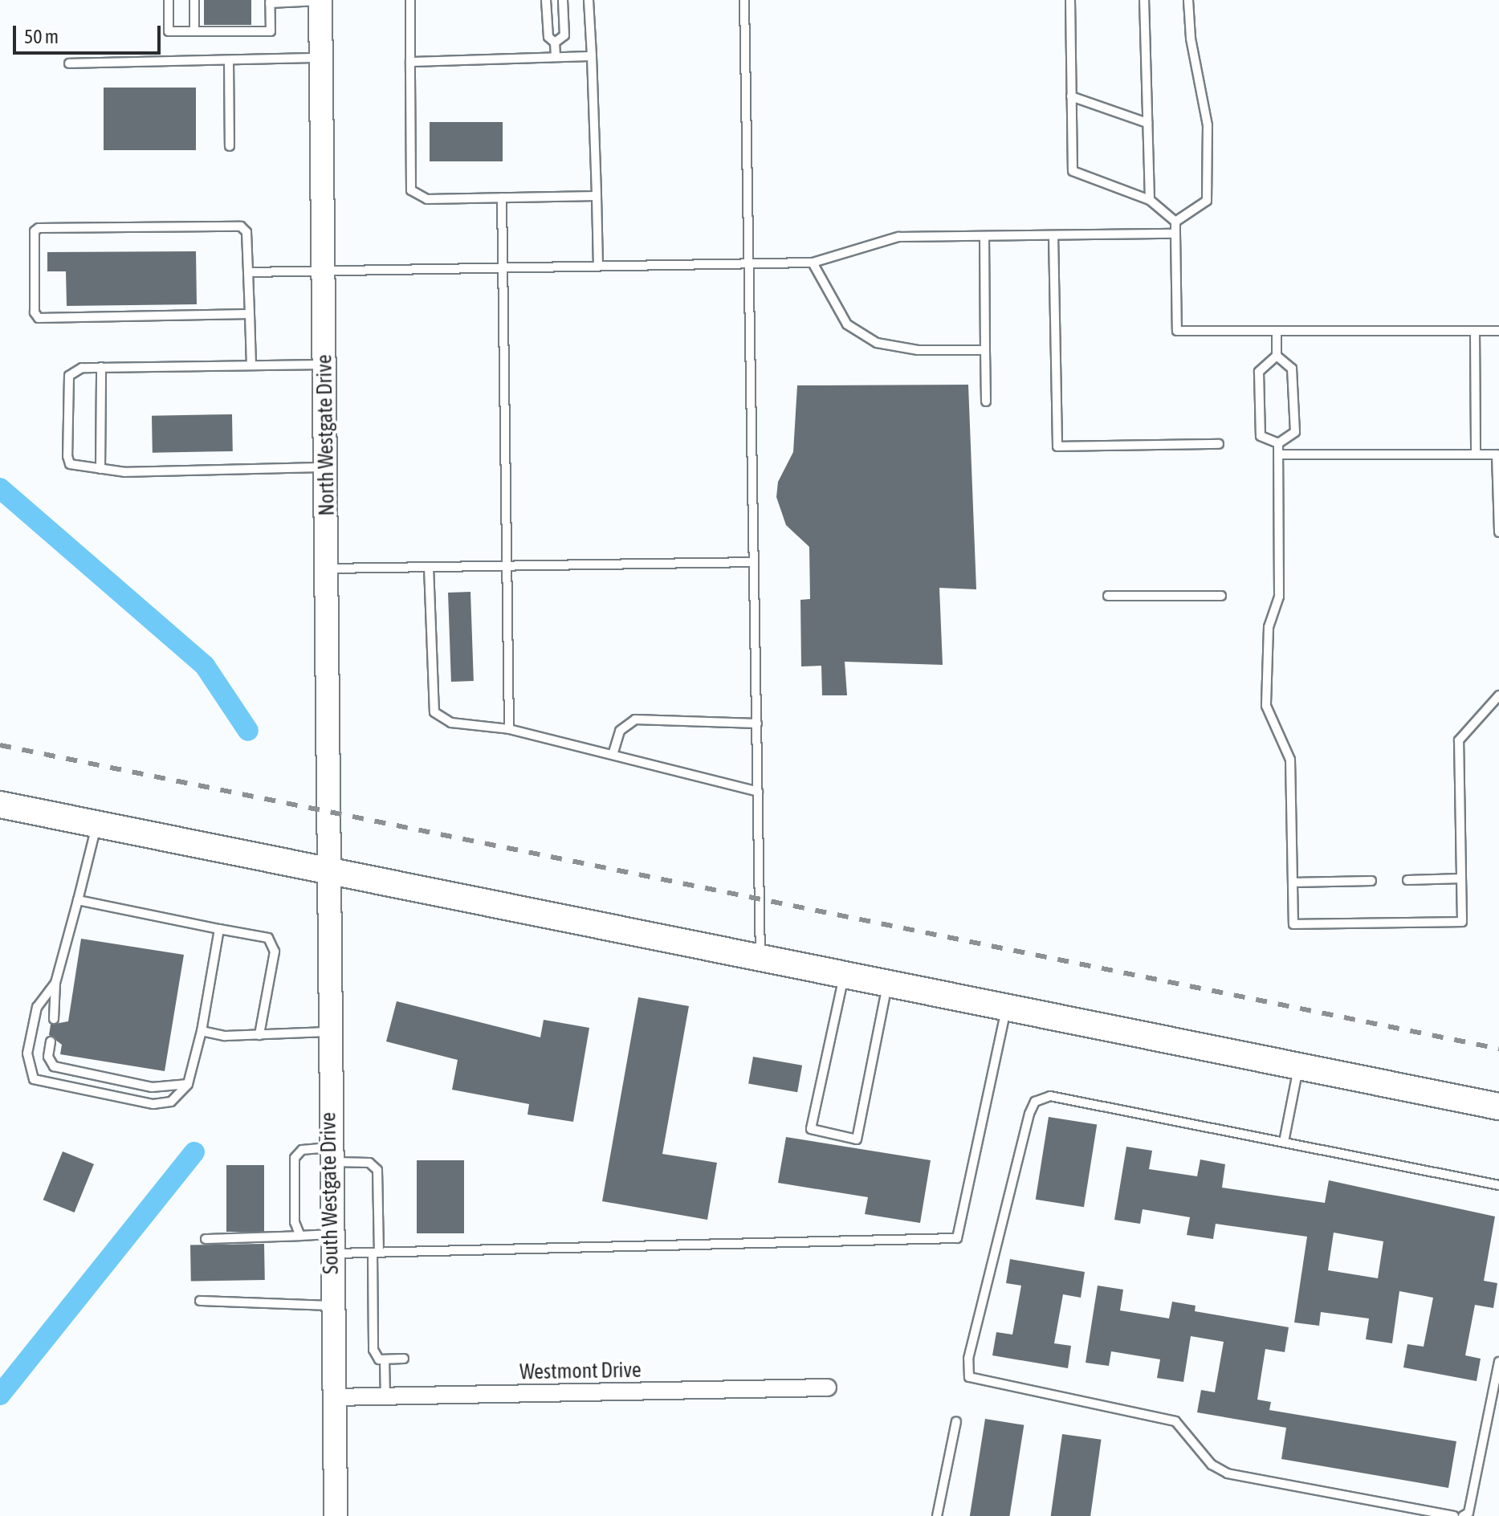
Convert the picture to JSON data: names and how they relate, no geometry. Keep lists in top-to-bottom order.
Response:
{
  "streets": {
    "street": ["North Westgate Drive", "South Westgate Drive", "Westmont Drive"]
  },
  "crossings": [
    ["North Westgate Drive", "South Westgate Drive"],
    ["South Westgate Drive", "Westmont Drive"]
  ],
  "scale_bar": "50 m"
}
